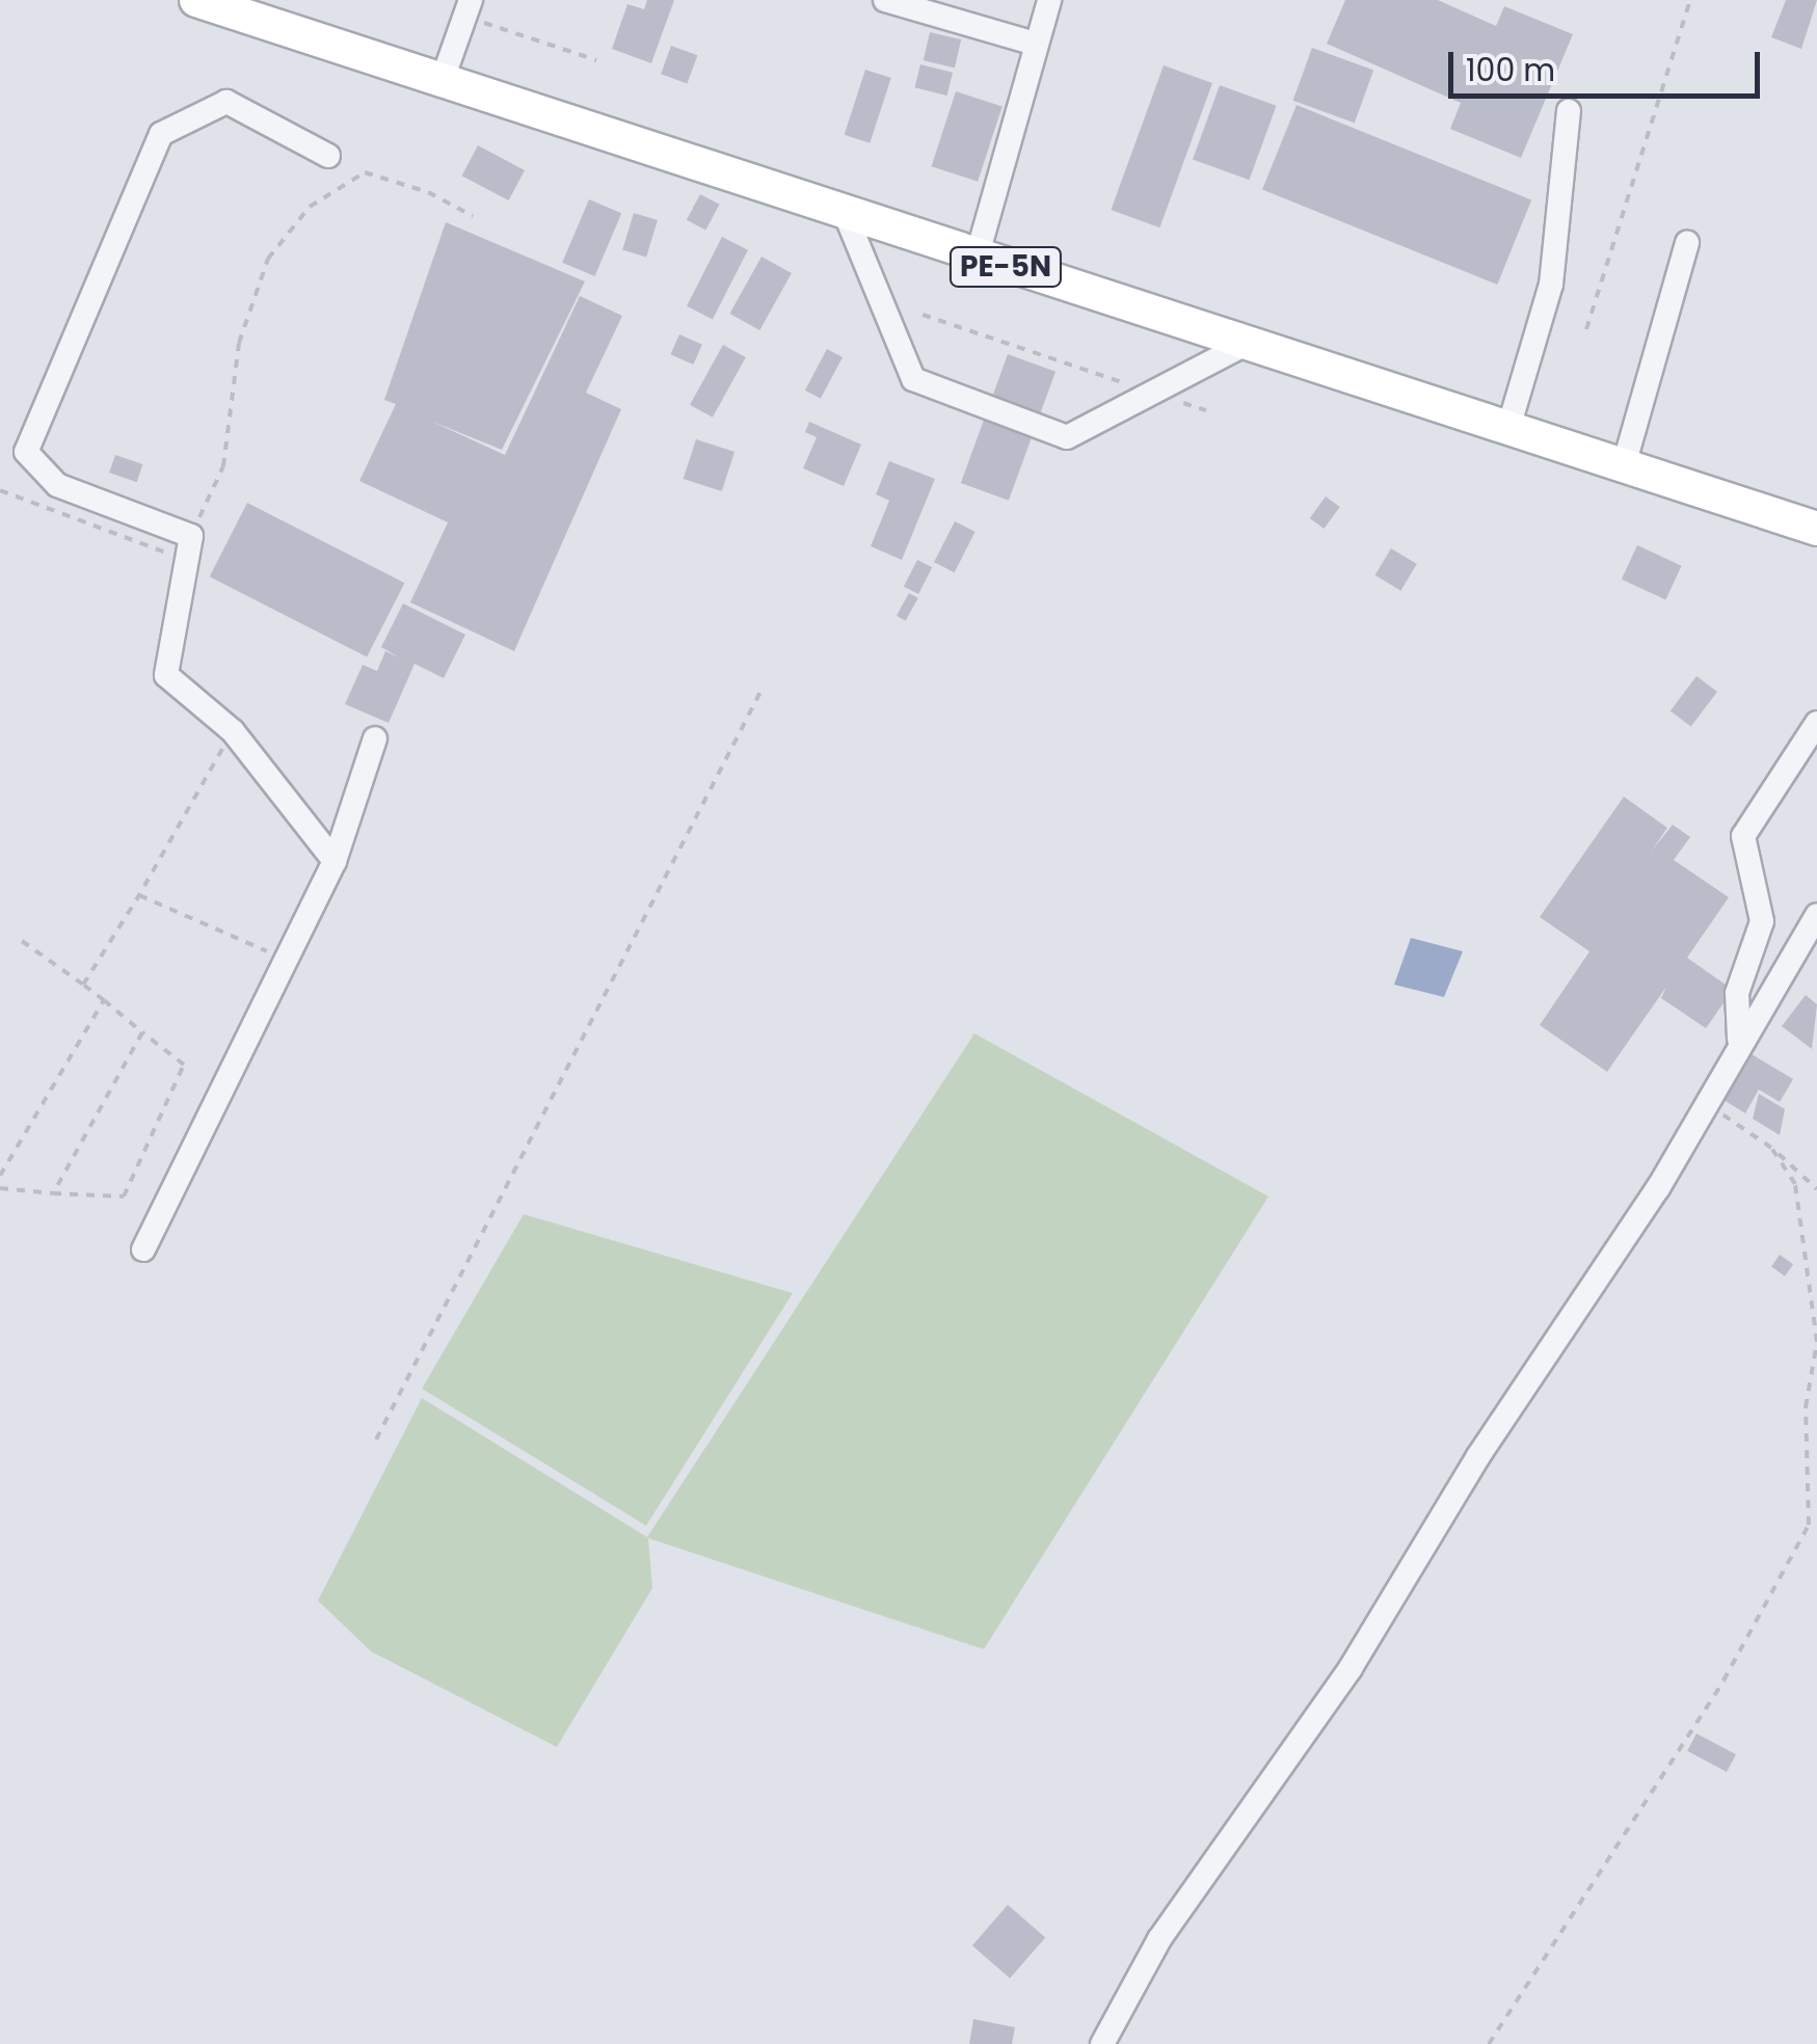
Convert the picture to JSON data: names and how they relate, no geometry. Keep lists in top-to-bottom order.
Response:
{
  "streets": {
    "highway": ["PE-5N"]
  },
  "scale_bar": "100 m"
}
